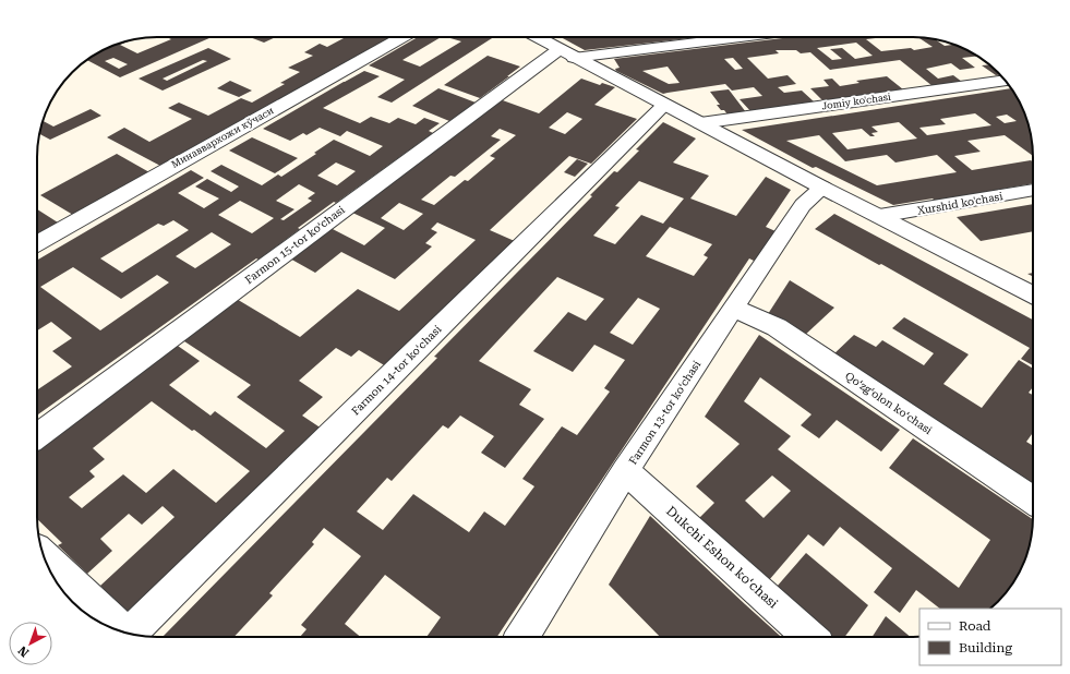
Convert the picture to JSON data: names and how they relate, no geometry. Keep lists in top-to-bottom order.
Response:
{
  "streets": {
    "street": [
      "Jomiy ko'chasi",
      "Минаввархожи кўчаси",
      "Xurshid ko'chasi",
      "Farmon 15-tor koʻchasi",
      "Farmon 14-tor koʻchasi",
      "Qoʻzgʻolon koʻchasi",
      "Farmon 13-tor koʻchasi",
      "Dukchi Eshon koʻchasi"
    ]
  },
  "crossings": [
    ["Qoʻzgʻolon koʻchasi", "Farmon 13-tor koʻchasi"],
    ["Farmon 13-tor koʻchasi", "Dukchi Eshon koʻchasi"]
  ],
  "legend": ["Road", "Building"],
  "north": "bottom left"
}
